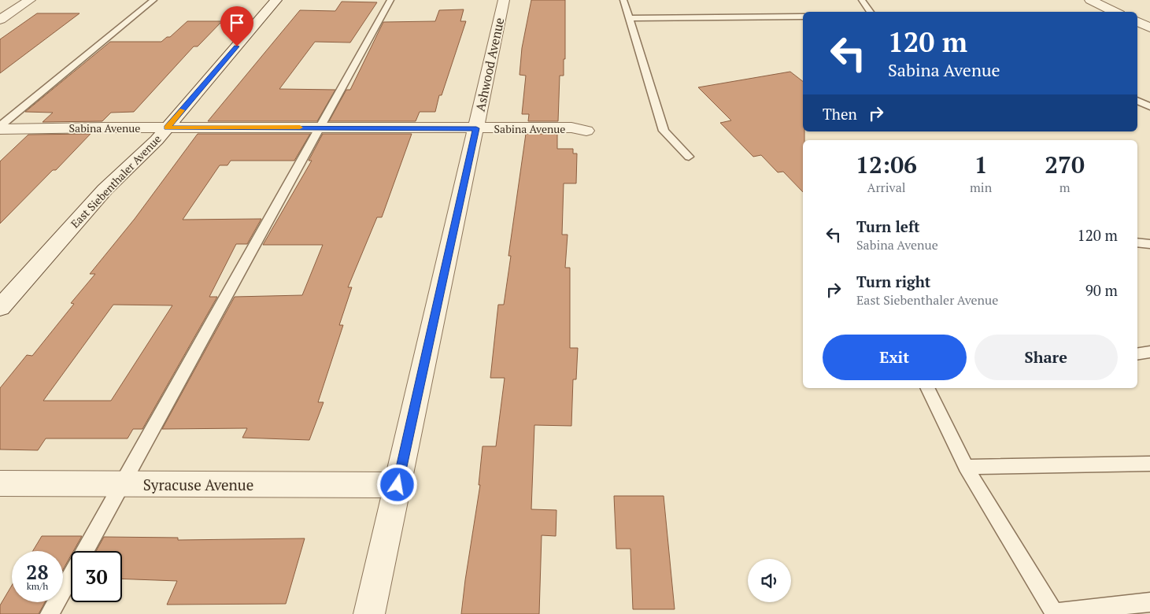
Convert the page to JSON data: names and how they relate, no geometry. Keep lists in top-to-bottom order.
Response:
{
  "streets": {
    "street": [
      "Ashwood Avenue",
      "Sabina Avenue",
      "East Siebenthaler Avenue",
      "Syracuse Avenue"
    ]
  },
  "crossings": [
    ["Ashwood Avenue", "Sabina Avenue"],
    ["Ashwood Avenue", "Syracuse Avenue"],
    ["Sabina Avenue", "East Siebenthaler Avenue"]
  ],
  "page": {
    "turn": ["120 m", "Sabina Avenue"],
    "then": "Then",
    "eta": [
      "12:06",
      "Arrival",
      "1",
      "min",
      "270",
      "m"
    ],
    "list": [
      {
        "name": "Turn left",
        "note": "Sabina Avenue",
        "value": "120 m"
      },
      {
        "name": "Turn right",
        "note": "East Siebenthaler Avenue",
        "value": "90 m"
      }
    ],
    "buttons": ["Exit", "Share"],
    "speed": "28 km/h",
    "limit": "30"
  }
}
